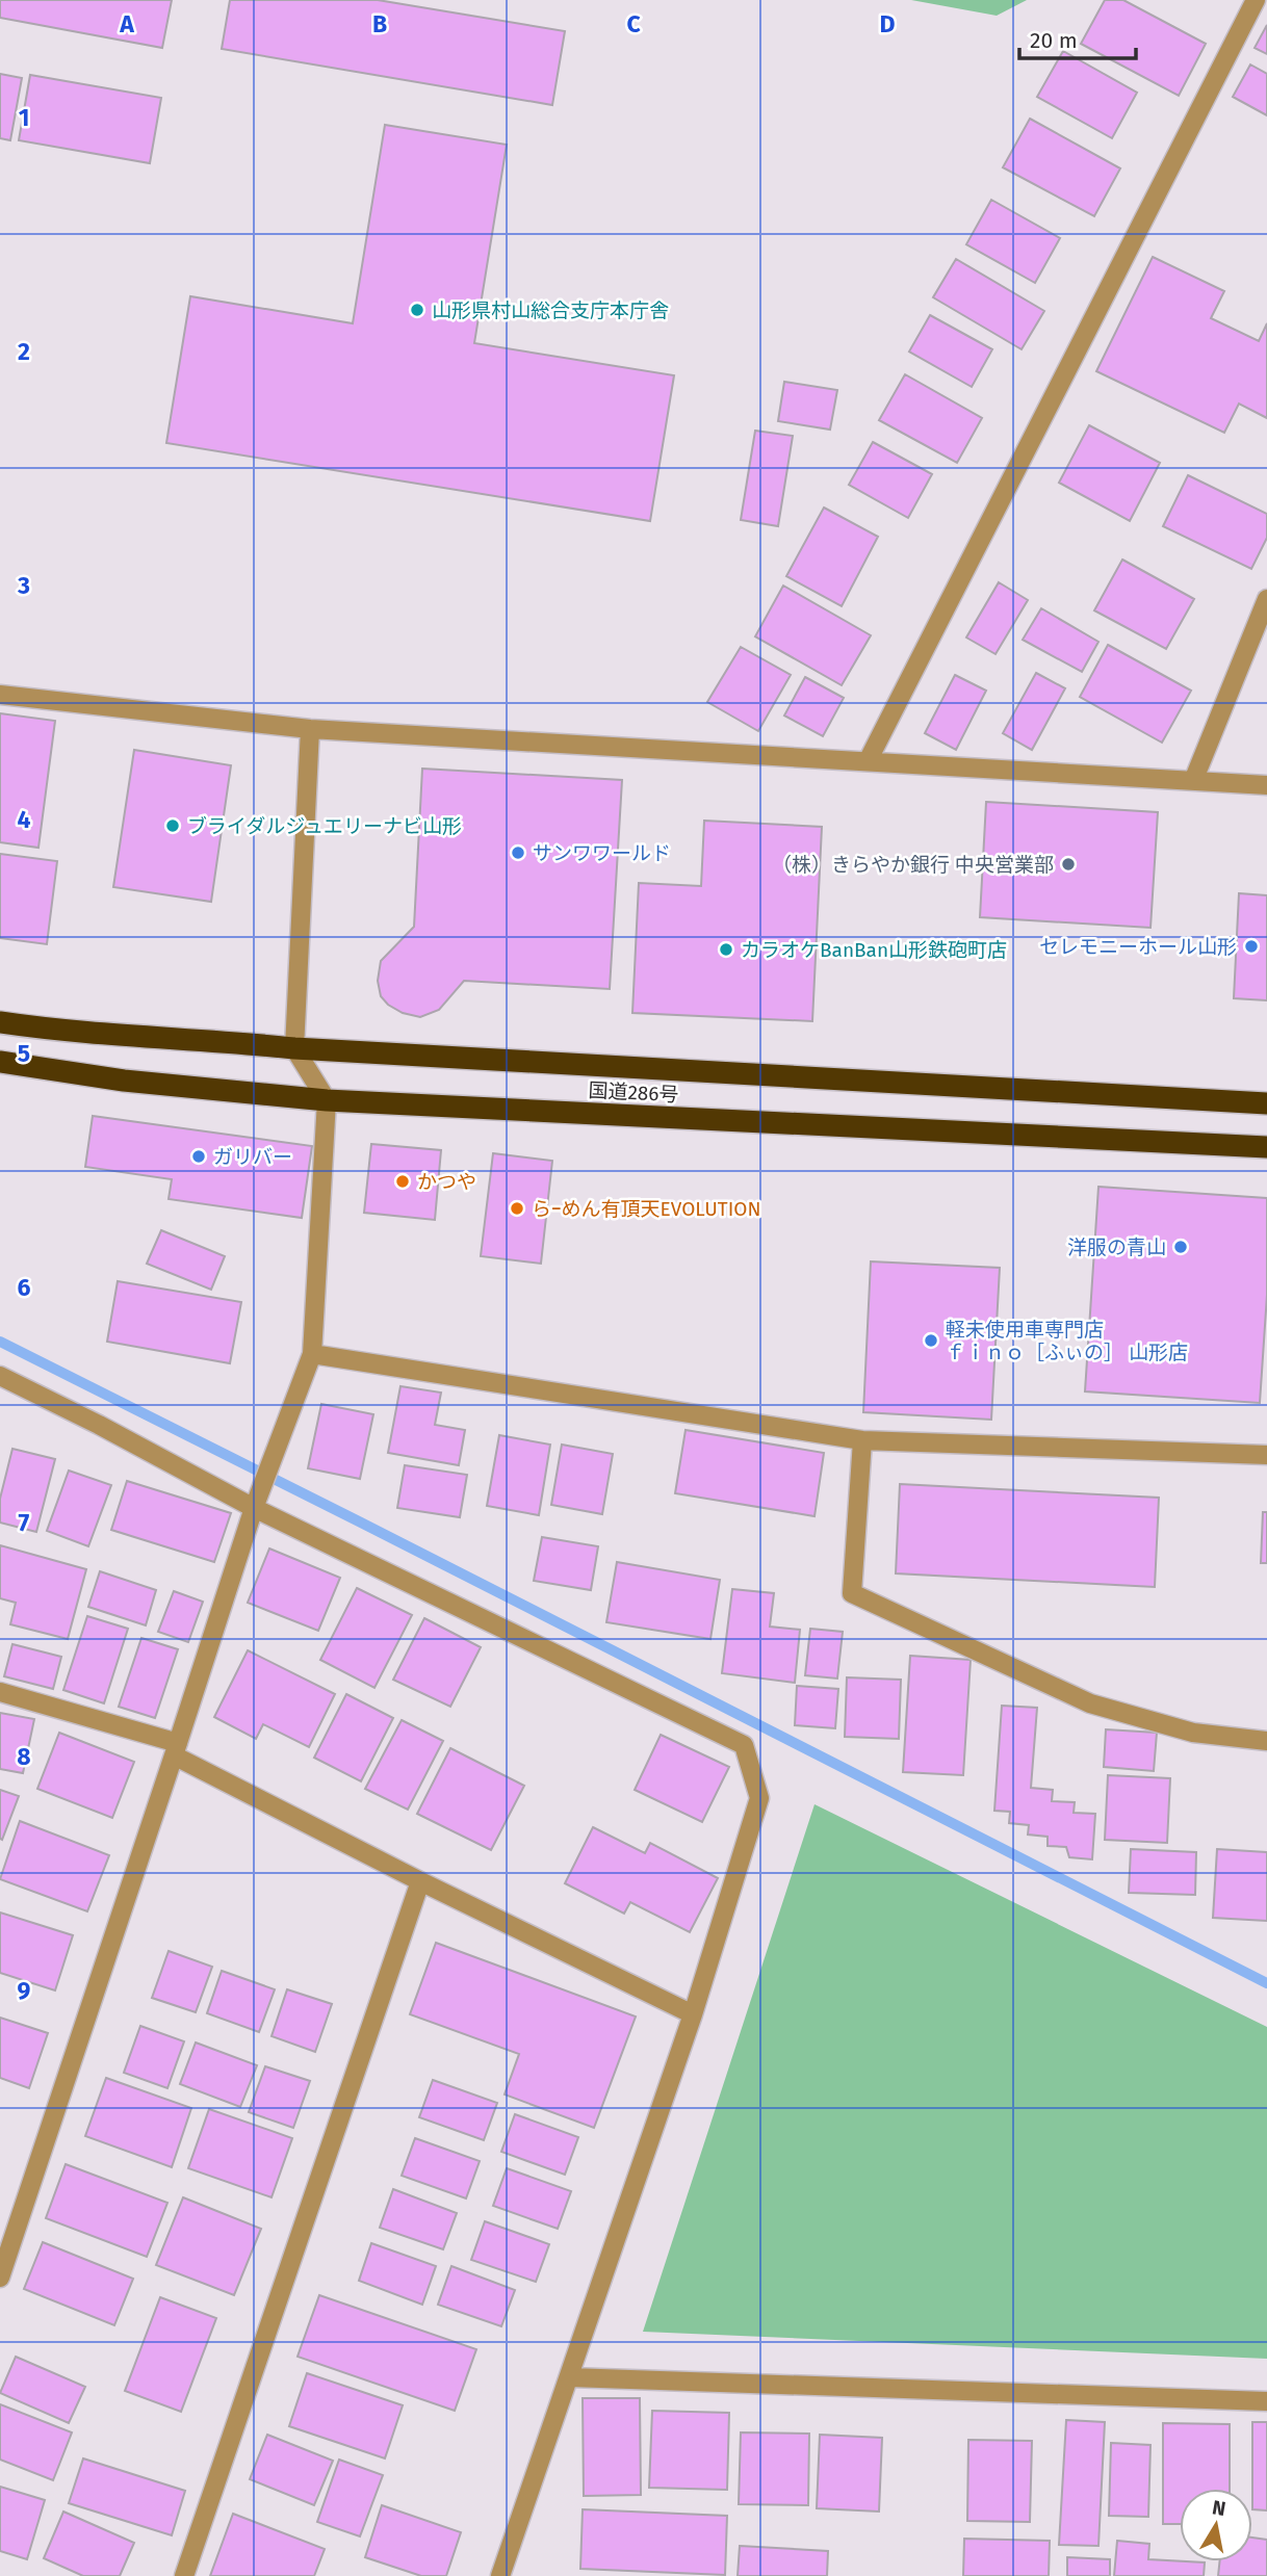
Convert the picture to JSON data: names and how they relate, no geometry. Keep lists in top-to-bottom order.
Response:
{
  "streets": {
    "highway": ["国道286号"]
  },
  "places": [
    "山形県村山総合支庁本庁舎",
    "ブライダルジュエリーナビ山形",
    "サンワワールド",
    "（株）きらやか銀行 中央営業部",
    "セレモニーホール山形",
    "カラオケBanBan山形鉄砲町店",
    "ガリバー",
    "かつや",
    "らｰめん有頂天EVOLUTION",
    "洋服の青山",
    "軽未使用車専門店 ｆｉｎｏ［ふぃの］ 山形店"
  ],
  "scale_bar": "20 m",
  "north": "top",
  "grid": {
    "columns": [
      "A",
      "B",
      "C",
      "D"
    ],
    "rows": [
      "1",
      "2",
      "3",
      "4",
      "5",
      "6",
      "7",
      "8",
      "9"
    ]
  }
}
